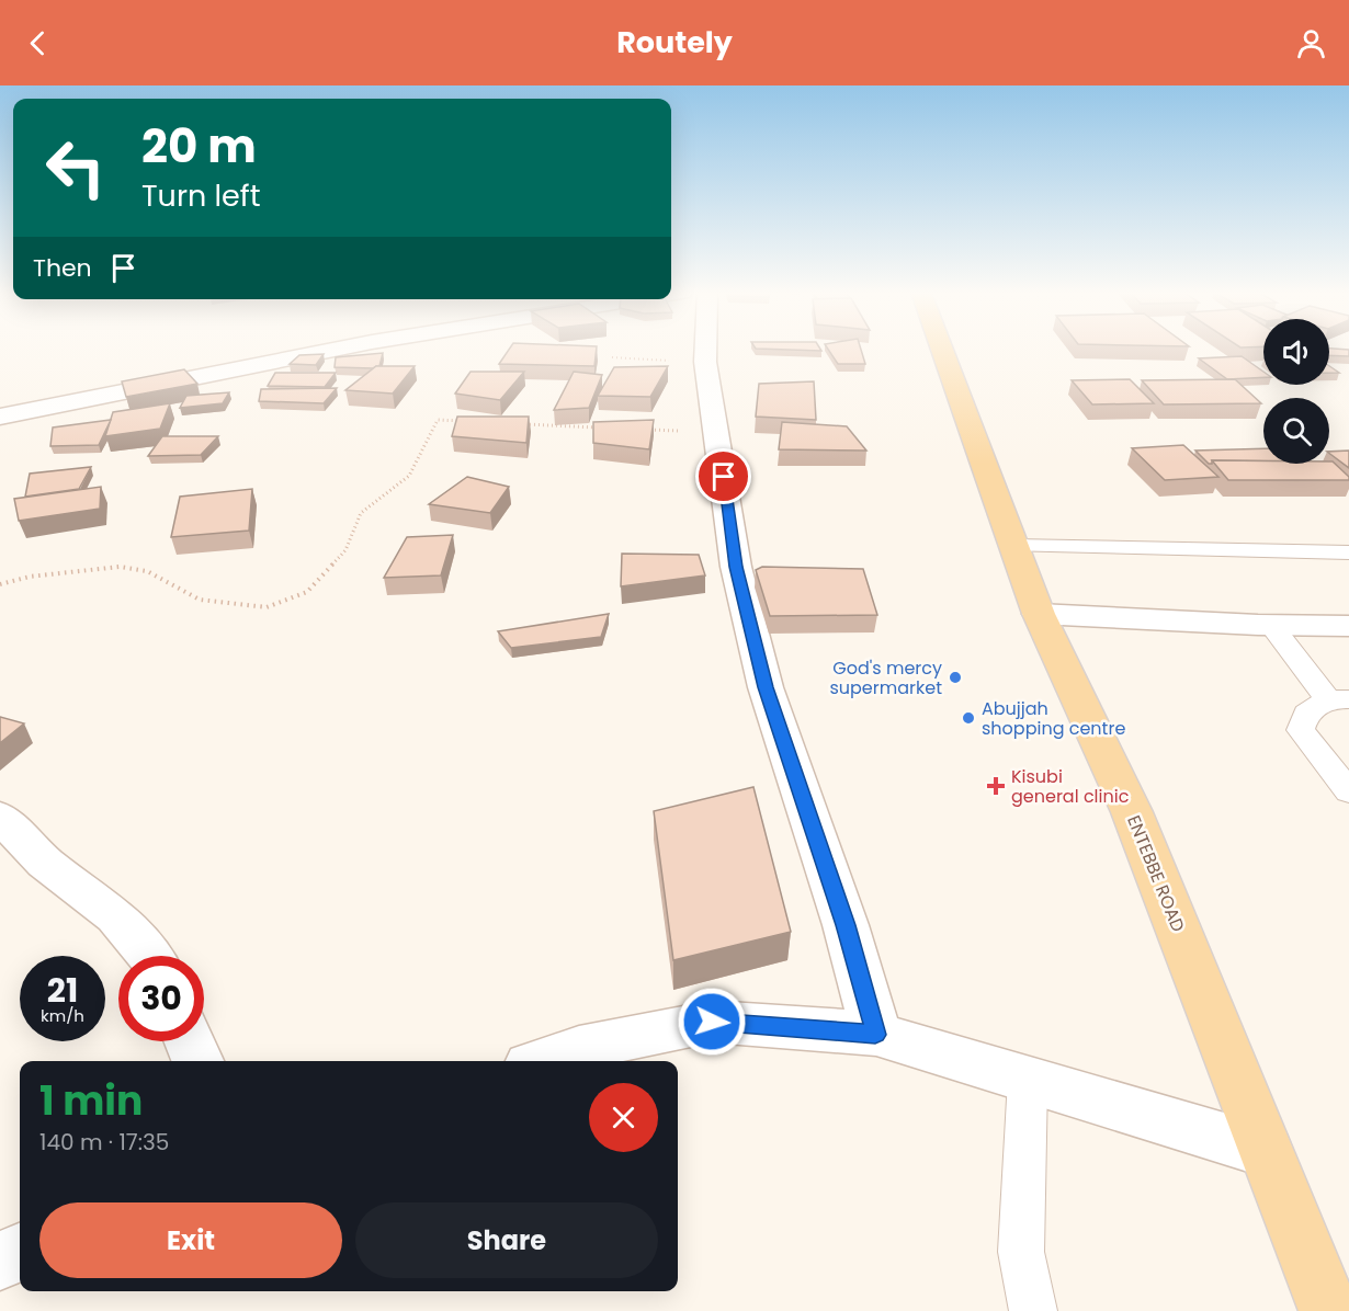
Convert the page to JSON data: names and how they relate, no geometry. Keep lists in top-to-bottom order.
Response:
{
  "streets": {
    "main road": ["ENTEBBE ROAD"]
  },
  "places": {
    "other": ["God's mercy supermarket", "Abujjah shopping centre"],
    "health": ["Kisubi general clinic"]
  },
  "page": {
    "header": "Routely",
    "turn": ["20 m", "Turn left"],
    "then": "Then",
    "speed": "21 km/h",
    "limit": "30",
    "heading": ["1 min", "140 m · 17:35"],
    "buttons": ["Exit", "Share"]
  }
}
